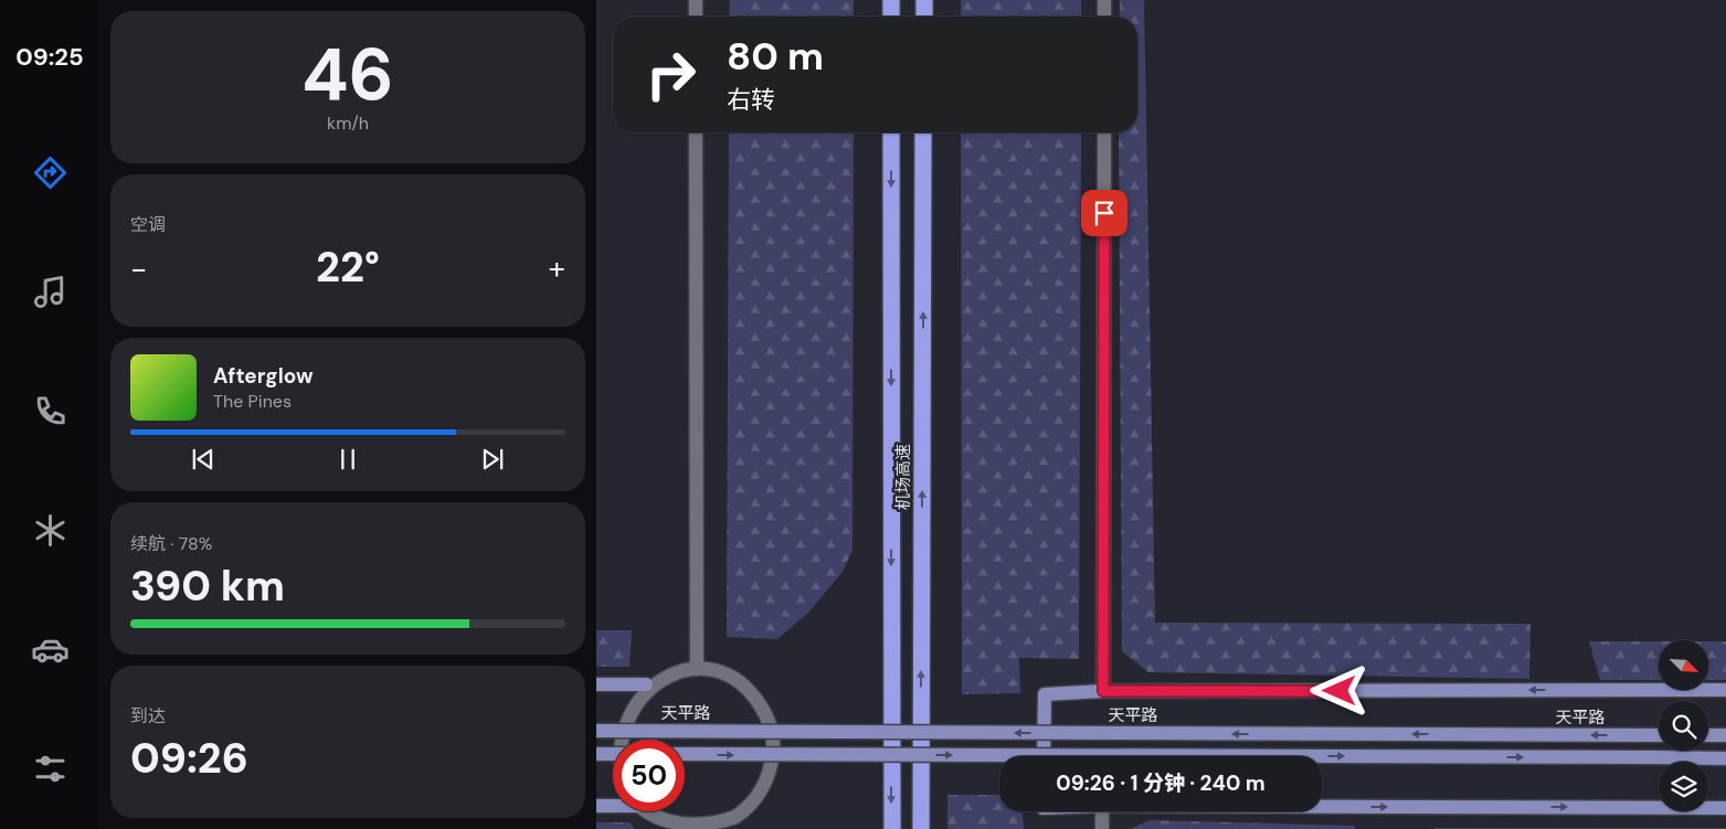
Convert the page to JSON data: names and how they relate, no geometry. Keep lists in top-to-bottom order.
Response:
{
  "streets": {
    "highway": ["机场高速"],
    "main road": ["天平路"]
  },
  "north": "bottom right",
  "page": {
    "tabs": "09:25",
    "tile": [
      ["46", "km/h"],
      "空调",
      ["续航 · 78%", "390 km"],
      ["到达", "09:26"]
    ],
    "turn": ["80 m", "右转"],
    "heat": ["−", "22°", "+"],
    "song": ["Afterglow", "The Pines"],
    "limit": "50",
    "trip": "09:26 · 1 分钟 · 240 m"
  }
}
